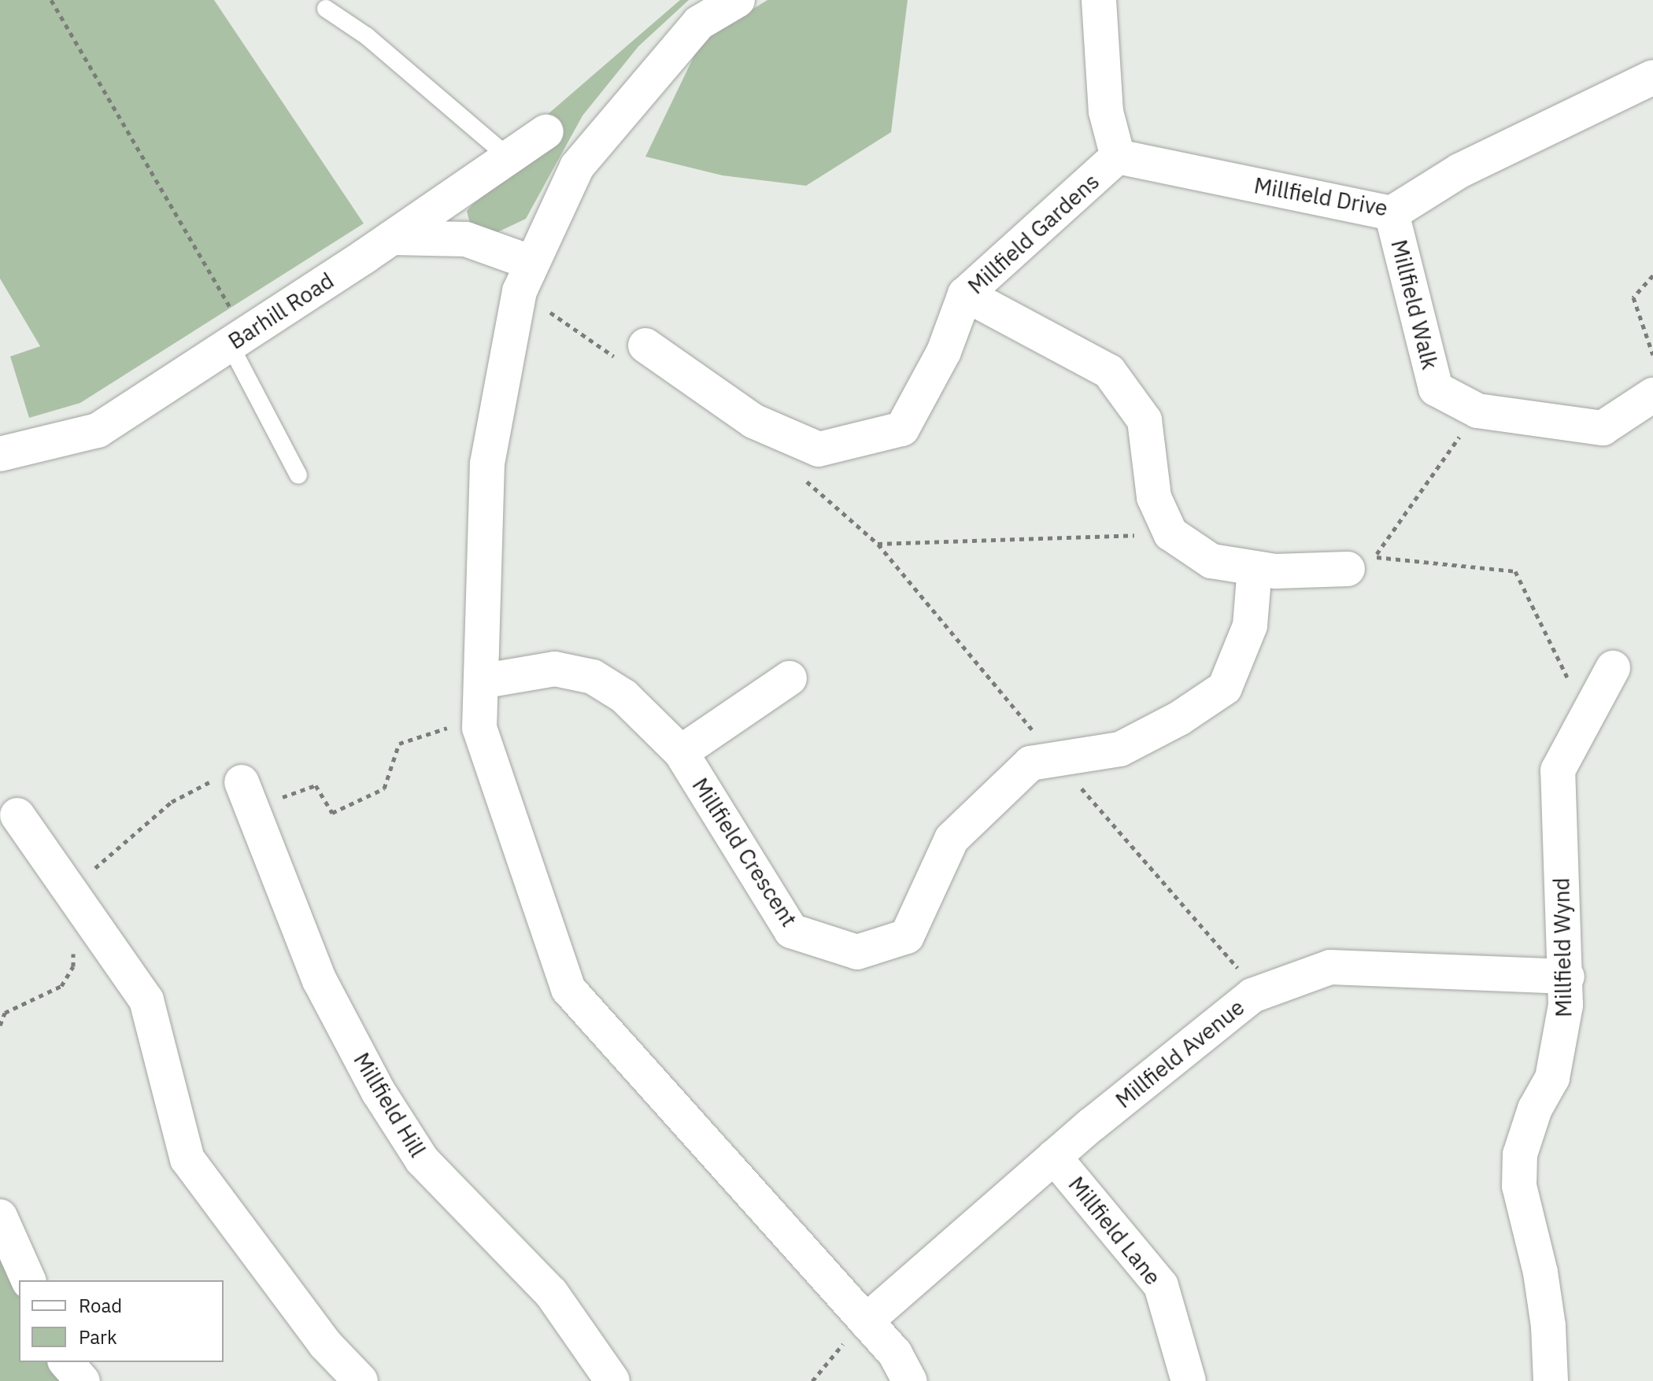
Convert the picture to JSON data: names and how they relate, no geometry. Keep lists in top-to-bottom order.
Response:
{
  "streets": {
    "street": [
      "Millfield Drive",
      "Millfield Gardens",
      "Millfield Walk",
      "Barhill Road",
      "Millfield Crescent",
      "Millfield Wynd",
      "Millfield Avenue",
      "Millfield Hill",
      "Millfield Lane"
    ]
  },
  "crossings": [
    ["Millfield Drive", "Millfield Gardens"],
    ["Millfield Drive", "Millfield Walk"],
    ["Millfield Wynd", "Millfield Avenue"],
    ["Millfield Avenue", "Millfield Lane"]
  ],
  "legend": ["Road", "Park"]
}
